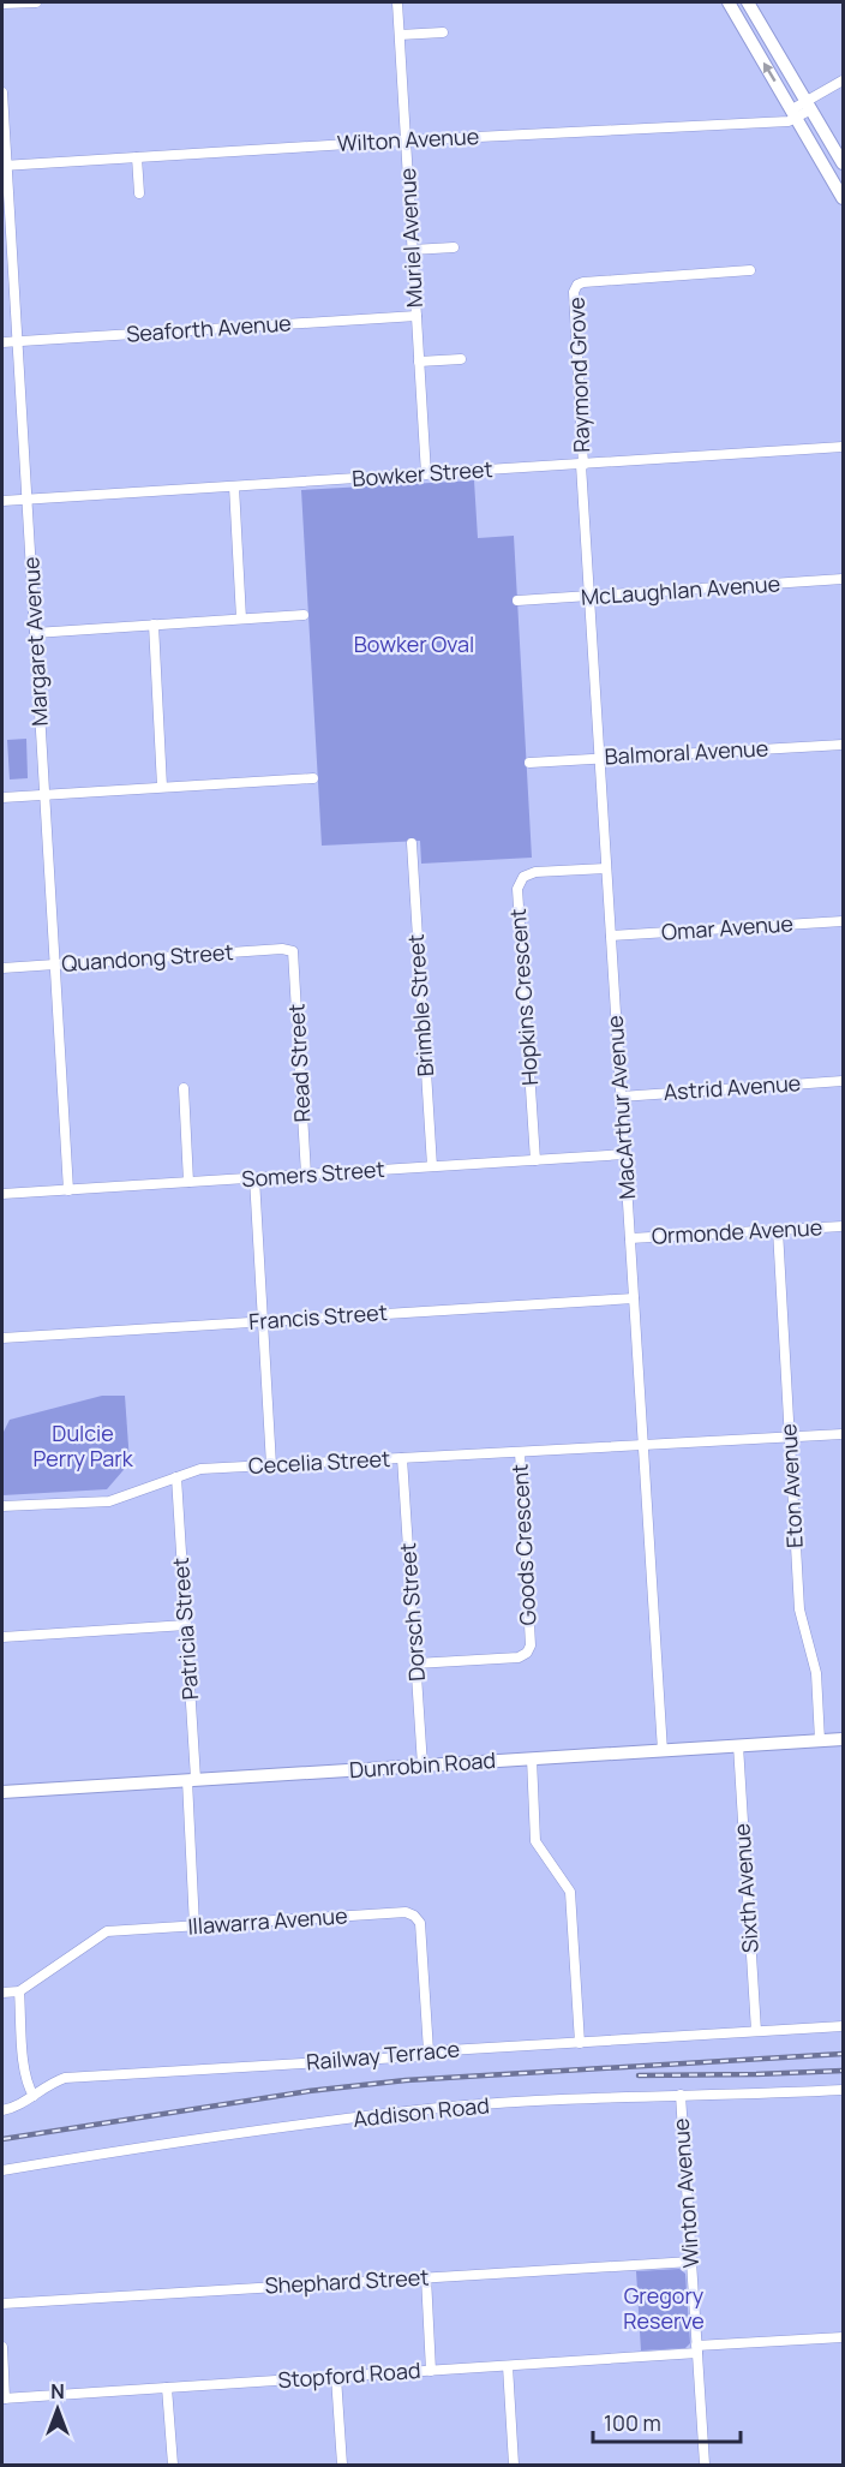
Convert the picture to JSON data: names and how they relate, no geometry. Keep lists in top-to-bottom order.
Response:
{
  "streets": {
    "street": [
      "Wilton Avenue",
      "Muriel Avenue",
      "Seaforth Avenue",
      "Raymond Grove",
      "Bowker Street",
      "McLaughlan Avenue",
      "Margaret Avenue",
      "Balmoral Avenue",
      "Omar Avenue",
      "Quandong Street",
      "Hopkins Crescent",
      "Brimble Street",
      "Read Street",
      "Astrid Avenue",
      "MacArthur Avenue",
      "Somers Street",
      "Ormonde Avenue",
      "Francis Street",
      "Cecelia Street",
      "Eton Avenue",
      "Goods Crescent",
      "Dorsch Street",
      "Patricia Street",
      "Dunrobin Road",
      "Sixth Avenue",
      "Illawarra Avenue",
      "Railway Terrace",
      "Addison Road",
      "Winton Avenue",
      "Shephard Street",
      "Stopford Road"
    ]
  },
  "crossings": [
    ["Wilton Avenue", "Muriel Avenue"],
    ["Wilton Avenue", "Margaret Avenue"],
    ["Muriel Avenue", "Seaforth Avenue"],
    ["Muriel Avenue", "Bowker Street"],
    ["Seaforth Avenue", "Margaret Avenue"],
    ["Raymond Grove", "Bowker Street"],
    ["Raymond Grove", "MacArthur Avenue"],
    ["Bowker Street", "Margaret Avenue"],
    ["Bowker Street", "MacArthur Avenue"],
    ["McLaughlan Avenue", "MacArthur Avenue"],
    ["Margaret Avenue", "Quandong Street"],
    ["Margaret Avenue", "Somers Street"],
    ["Balmoral Avenue", "MacArthur Avenue"],
    ["Omar Avenue", "MacArthur Avenue"],
    ["Quandong Street", "Read Street"],
    ["Hopkins Crescent", "MacArthur Avenue"],
    ["Hopkins Crescent", "Somers Street"],
    ["Brimble Street", "Somers Street"],
    ["Read Street", "Somers Street"],
    ["Astrid Avenue", "MacArthur Avenue"],
    ["MacArthur Avenue", "Somers Street"],
    ["MacArthur Avenue", "Ormonde Avenue"],
    ["MacArthur Avenue", "Francis Street"],
    ["MacArthur Avenue", "Cecelia Street"],
    ["MacArthur Avenue", "Dunrobin Road"],
    ["Ormonde Avenue", "Eton Avenue"],
    ["Cecelia Street", "Eton Avenue"],
    ["Cecelia Street", "Goods Crescent"],
    ["Cecelia Street", "Dorsch Street"],
    ["Cecelia Street", "Patricia Street"],
    ["Eton Avenue", "Dunrobin Road"],
    ["Goods Crescent", "Dorsch Street"],
    ["Dorsch Street", "Dunrobin Road"],
    ["Patricia Street", "Dunrobin Road"],
    ["Patricia Street", "Illawarra Avenue"],
    ["Dunrobin Road", "Sixth Avenue"],
    ["Sixth Avenue", "Railway Terrace"],
    ["Illawarra Avenue", "Railway Terrace"],
    ["Addison Road", "Winton Avenue"],
    ["Winton Avenue", "Shephard Street"],
    ["Winton Avenue", "Stopford Road"]
  ],
  "parks": ["Bowker Oval", "Dulcie Perry Park", "Gregory Reserve"],
  "scale_bar": "100 m",
  "north": "top"
}
